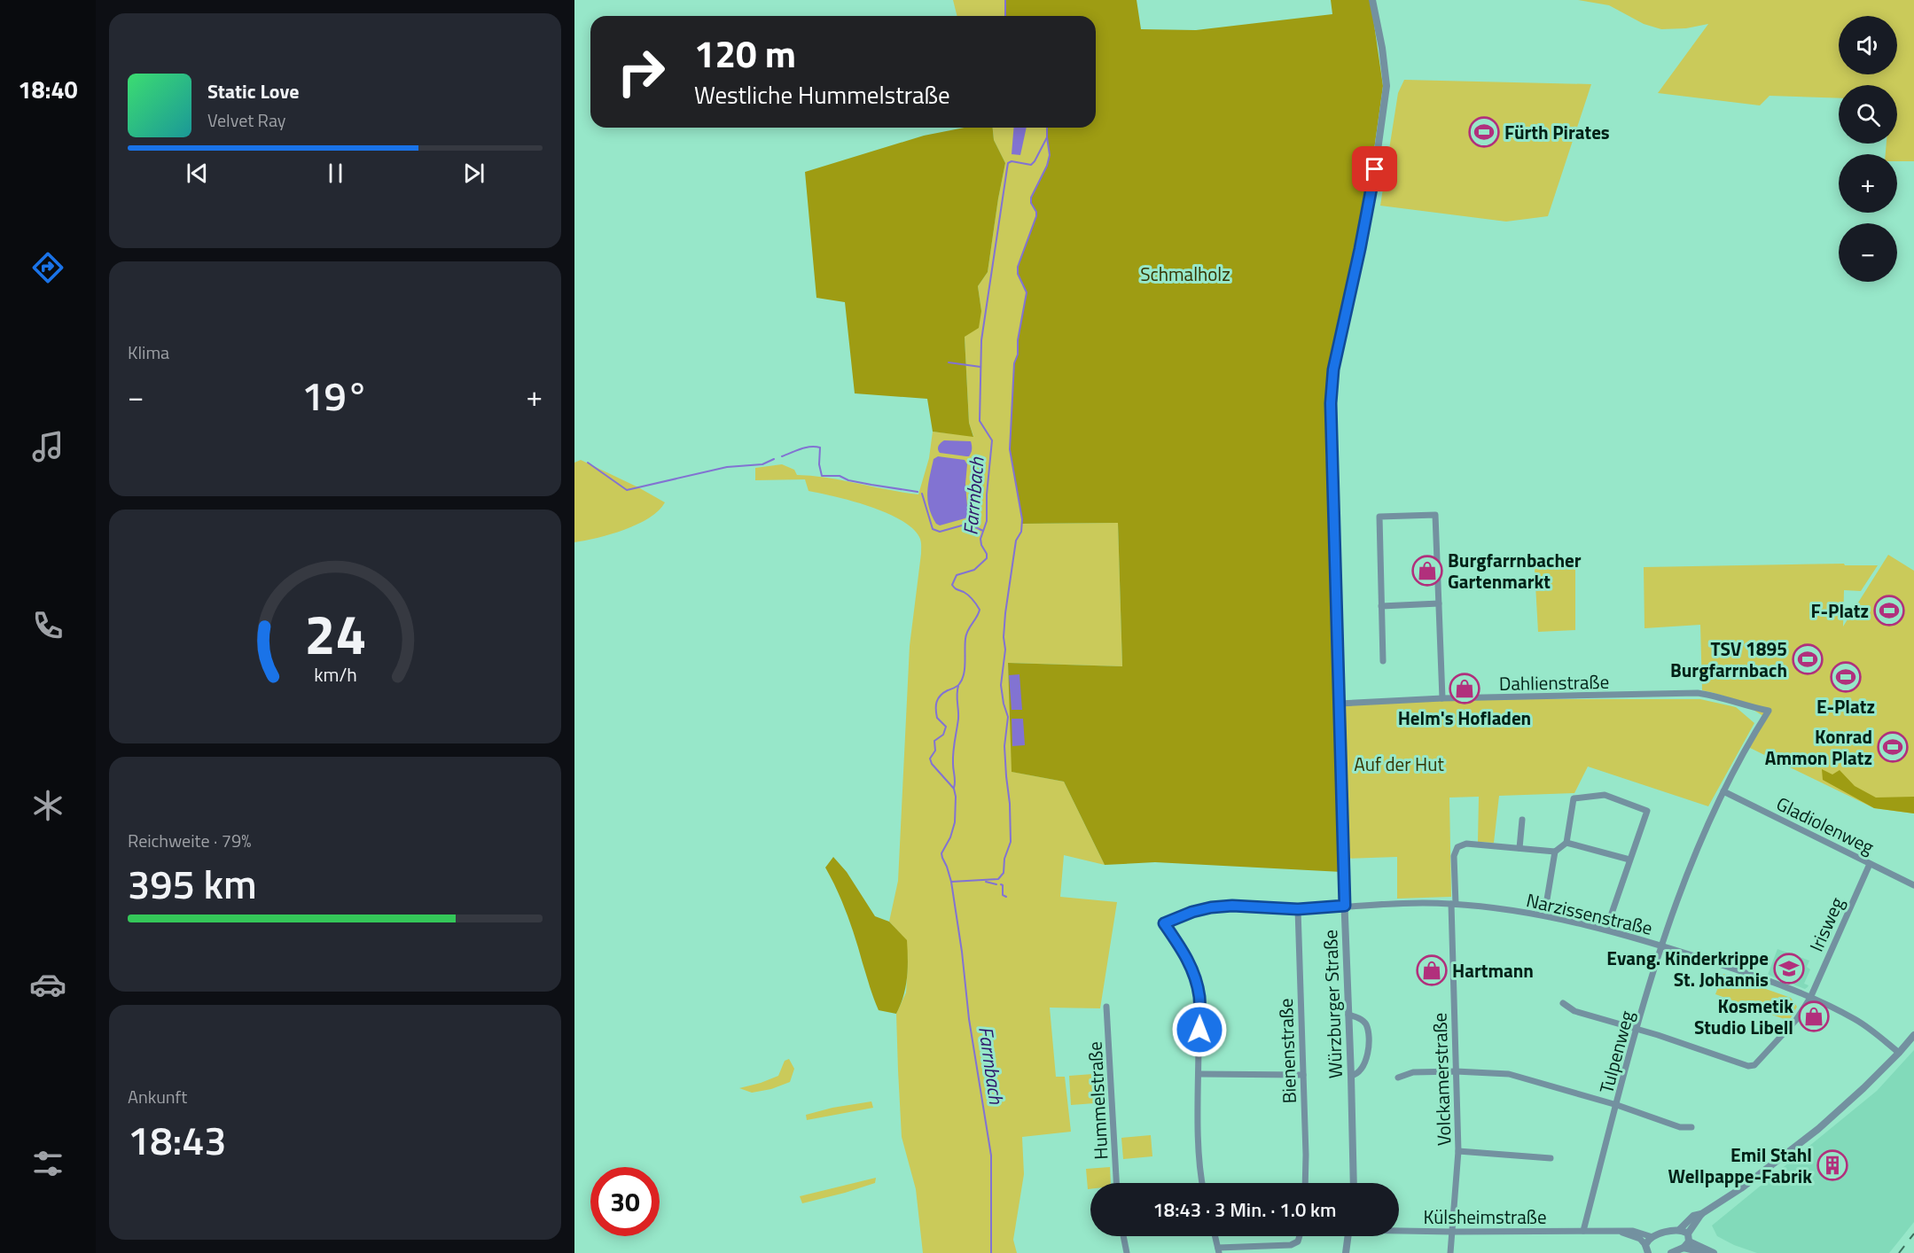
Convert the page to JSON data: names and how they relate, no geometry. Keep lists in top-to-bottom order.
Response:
{
  "streets": {
    "street": [
      "Dahlienstraße",
      "Gladiolenweg",
      "Narzissenstraße",
      "Irisweg",
      "Würzburger Straße",
      "Bienenstraße",
      "Tulpenweg",
      "Volckamerstraße",
      "Hummelstraße",
      "Külsheimstraße"
    ]
  },
  "crossings": [
    ["Dahlienstraße", "Würzburger Straße"],
    ["Dahlienstraße", "Tulpenweg"],
    ["Gladiolenweg", "Irisweg"],
    ["Gladiolenweg", "Tulpenweg"],
    ["Narzissenstraße", "Irisweg"],
    ["Narzissenstraße", "Würzburger Straße"],
    ["Narzissenstraße", "Bienenstraße"],
    ["Narzissenstraße", "Tulpenweg"],
    ["Narzissenstraße", "Volckamerstraße"],
    ["Irisweg", "Tulpenweg"],
    ["Tulpenweg", "Külsheimstraße"],
    ["Volckamerstraße", "Külsheimstraße"]
  ],
  "water": ["Farrnbach"],
  "parks": ["Schmalholz", "Auf der Hut"],
  "places": {
    "sports": [
      "Fürth Pirates",
      "F-Platz",
      "TSV 1895 Burgfarrnbach",
      "E-Platz",
      "Konrad Ammon Platz"
    ],
    "shop": [
      "Burgfarrnbacher Gartenmarkt",
      "Helm's Hofladen",
      "Hartmann",
      "Kosmetik Studio Libell"
    ],
    "school or university": ["Evang. Kinderkrippe St. Johannis"],
    "building": ["Emil Stahl Wellpappe-Fabrik"]
  },
  "page": {
    "tabs": "18:40",
    "map_buttons": ["+", "−"],
    "turn": ["120 m", "Westliche Hummelstraße"],
    "song": ["Static Love", "Velvet Ray"],
    "tile": [
      "Klima",
      ["Reichweite · 79%", "395 km"],
      ["Ankunft", "18:43"]
    ],
    "heat": ["−", "19°", "+"],
    "limit": "30",
    "trip": "18:43 · 3 Min. · 1.0 km",
    "gauge": ["24", "km/h"]
  }
}
